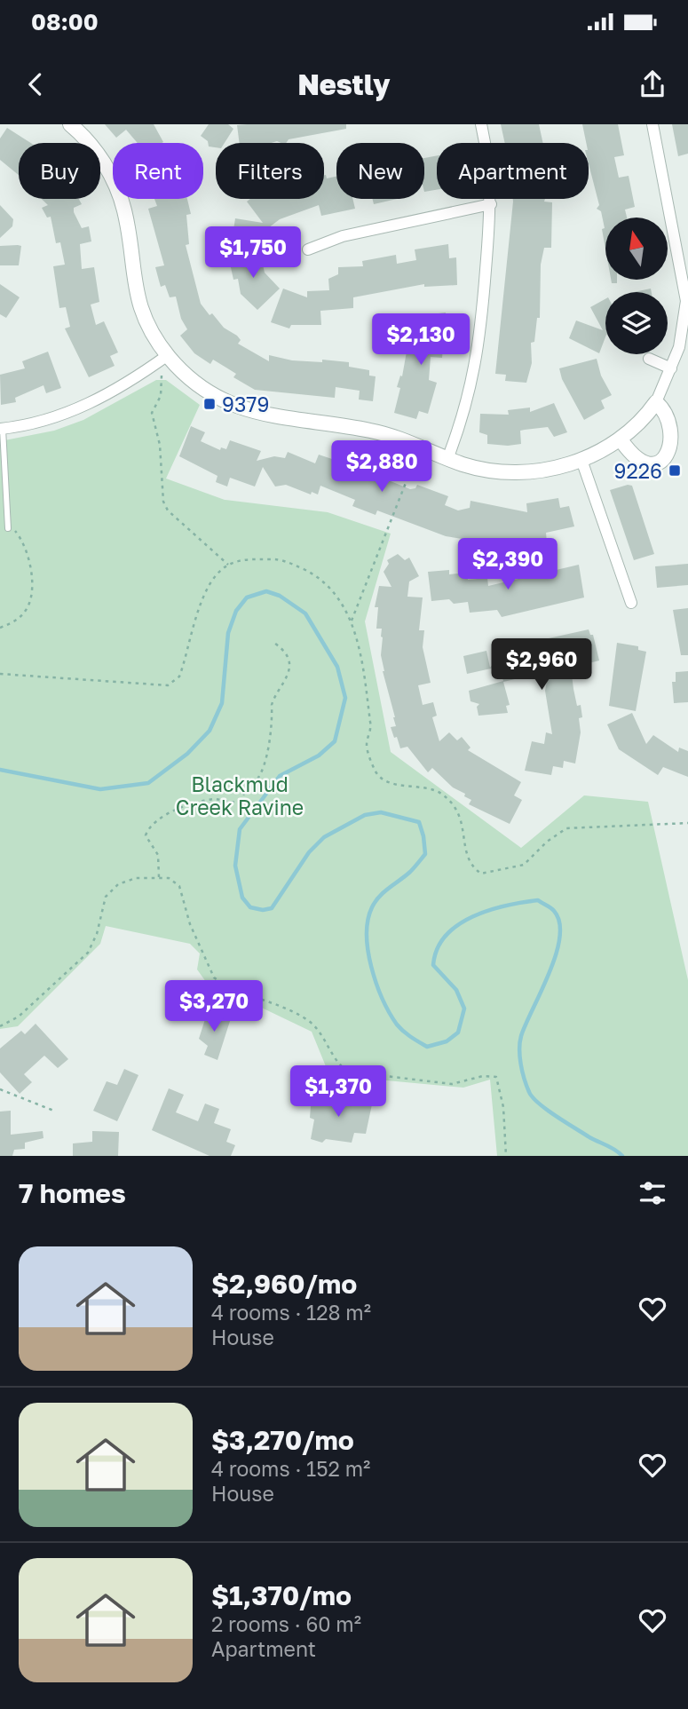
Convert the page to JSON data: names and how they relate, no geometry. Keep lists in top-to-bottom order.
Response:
{
  "parks": ["Blackmud Creek Ravine"],
  "places": {
    "transit": ["9379", "9226"]
  },
  "north": "top",
  "page": {
    "status": "08:00",
    "header": "Nestly",
    "chip": [
      "Buy",
      "Rent",
      "Filters",
      "New",
      "Apartment"
    ],
    "price": [
      "$1,750",
      "$2,130",
      "$2,880",
      "$2,390",
      "$2,960",
      "$3,270",
      "$1,370"
    ],
    "heading": "7 homes",
    "list": [
      {
        "name": "$2,960/mo",
        "note": "4 rooms · 128 m² · House"
      },
      {
        "name": "$3,270/mo",
        "note": "4 rooms · 152 m² · House"
      },
      {
        "name": "$1,370/mo",
        "note": "2 rooms · 60 m² · Apartment"
      }
    ]
  }
}
